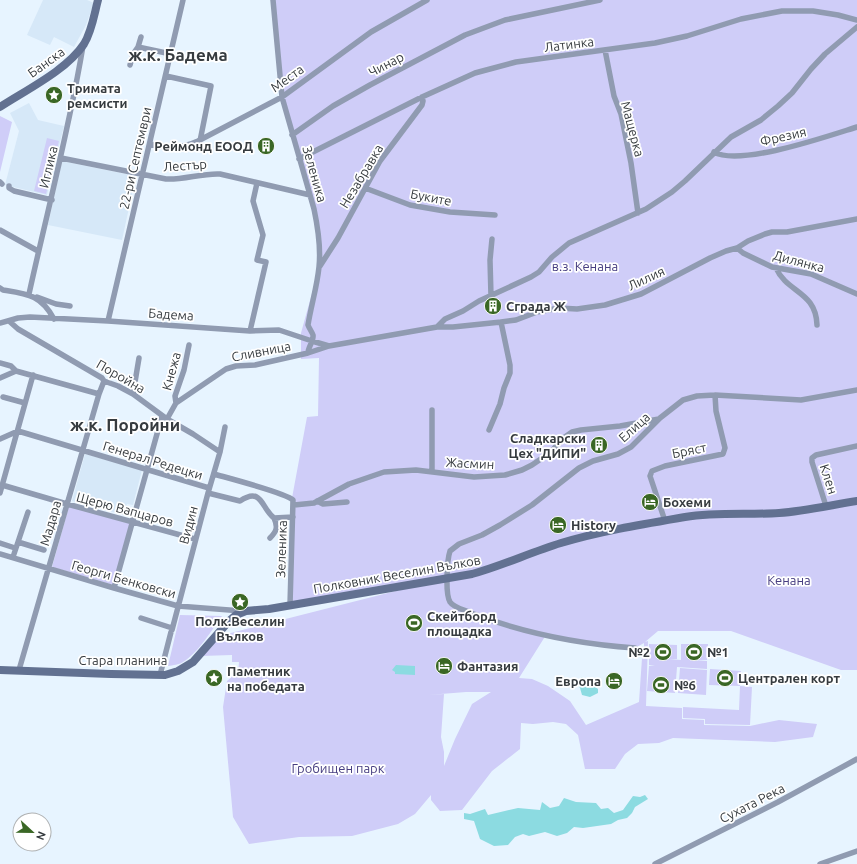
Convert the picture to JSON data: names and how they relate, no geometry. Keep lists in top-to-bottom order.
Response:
{
  "streets": {
    "main road": ["Банска", "Полковник Веселин Вълков", "Стара планина"],
    "street": [
      "Латинка",
      "Чинар",
      "Места",
      "Мащерка",
      "Фрезия",
      "22-ри Септември",
      "Лестър",
      "Иглика",
      "Зеленика",
      "Незабравка",
      "Буките",
      "Дилянка",
      "Лилия",
      "Бадема",
      "Сливница",
      "Кнежа",
      "Поройна",
      "Елица",
      "Бряст",
      "Генерал Редецки",
      "Жасмин",
      "Клен",
      "Щерю Вапцаров",
      "Мадара",
      "Видин",
      "Георги Бенковски",
      "Сухата Река"
    ]
  },
  "crossings": [
    ["Латинка", "Мащерка"],
    ["Латинка", "Зеленика"],
    ["Латинка", "Незабравка"],
    ["Банска", "Иглика"],
    ["Чинар", "Зеленика"],
    ["Места", "22-ри Септември"],
    ["Места", "Зеленика"],
    ["22-ри Септември", "Лестър"],
    ["22-ри Септември", "Бадема"],
    ["Лестър", "Иглика"],
    ["Лестър", "Зеленика"],
    ["Зеленика", "Незабравка"],
    ["Зеленика", "Бадема"],
    ["Зеленика", "Сливница"],
    ["Зеленика", "Жасмин"],
    ["Зеленика", "Видин"],
    ["Зеленика", "Полковник Веселин Вълков"],
    ["Незабравка", "Буките"],
    ["Дилянка", "Лилия"],
    ["Лилия", "Сливница"],
    ["Бадема", "Сливница"],
    ["Бадема", "Поройна"],
    ["Сливница", "Кнежа"],
    ["Сливница", "Поройна"],
    ["Сливница", "Генерал Редецки"],
    ["Сливница", "Щерю Вапцаров"],
    ["Сливница", "Георги Бенковски"],
    ["Поройна", "Мадара"],
    ["Поройна", "Видин"],
    ["Елица", "Бряст"],
    ["Елица", "Жасмин"],
    ["Елица", "Полковник Веселин Вълков"],
    ["Бряст", "Полковник Веселин Вълков"],
    ["Генерал Редецки", "Мадара"],
    ["Генерал Редецки", "Видин"],
    ["Клен", "Полковник Веселин Вълков"],
    ["Щерю Вапцаров", "Мадара"],
    ["Щерю Вапцаров", "Видин"],
    ["Мадара", "Георги Бенковски"],
    ["Мадара", "Стара планина"],
    ["Видин", "Георги Бенковски"],
    ["Видин", "Стара планина"],
    ["Полковник Веселин Вълков", "Георги Бенковски"],
    ["Полковник Веселин Вълков", "Стара планина"],
    ["Георги Бенковски", "Стара планина"]
  ],
  "districts": ["ж.к. Бадема", "ж.к. Поройни"],
  "parks": ["в.з. Кенана", "Кенана", "Гробищен парк"],
  "places": {
    "place": ["Тримата ремсисти", "Полк.Веселин Вълков", "Паметник на победата"],
    "building": ["Реймонд ЕООД", "Сграда Ж", "Сладкарски Цех \"ДИПИ\""],
    "hotel": [
      "Бохеми",
      "History",
      "Фантазия",
      "Европа"
    ],
    "sports": [
      "Скейтборд площадка",
      "№2",
      "№1",
      "Централен корт",
      "№6"
    ]
  },
  "north": "right"
}
